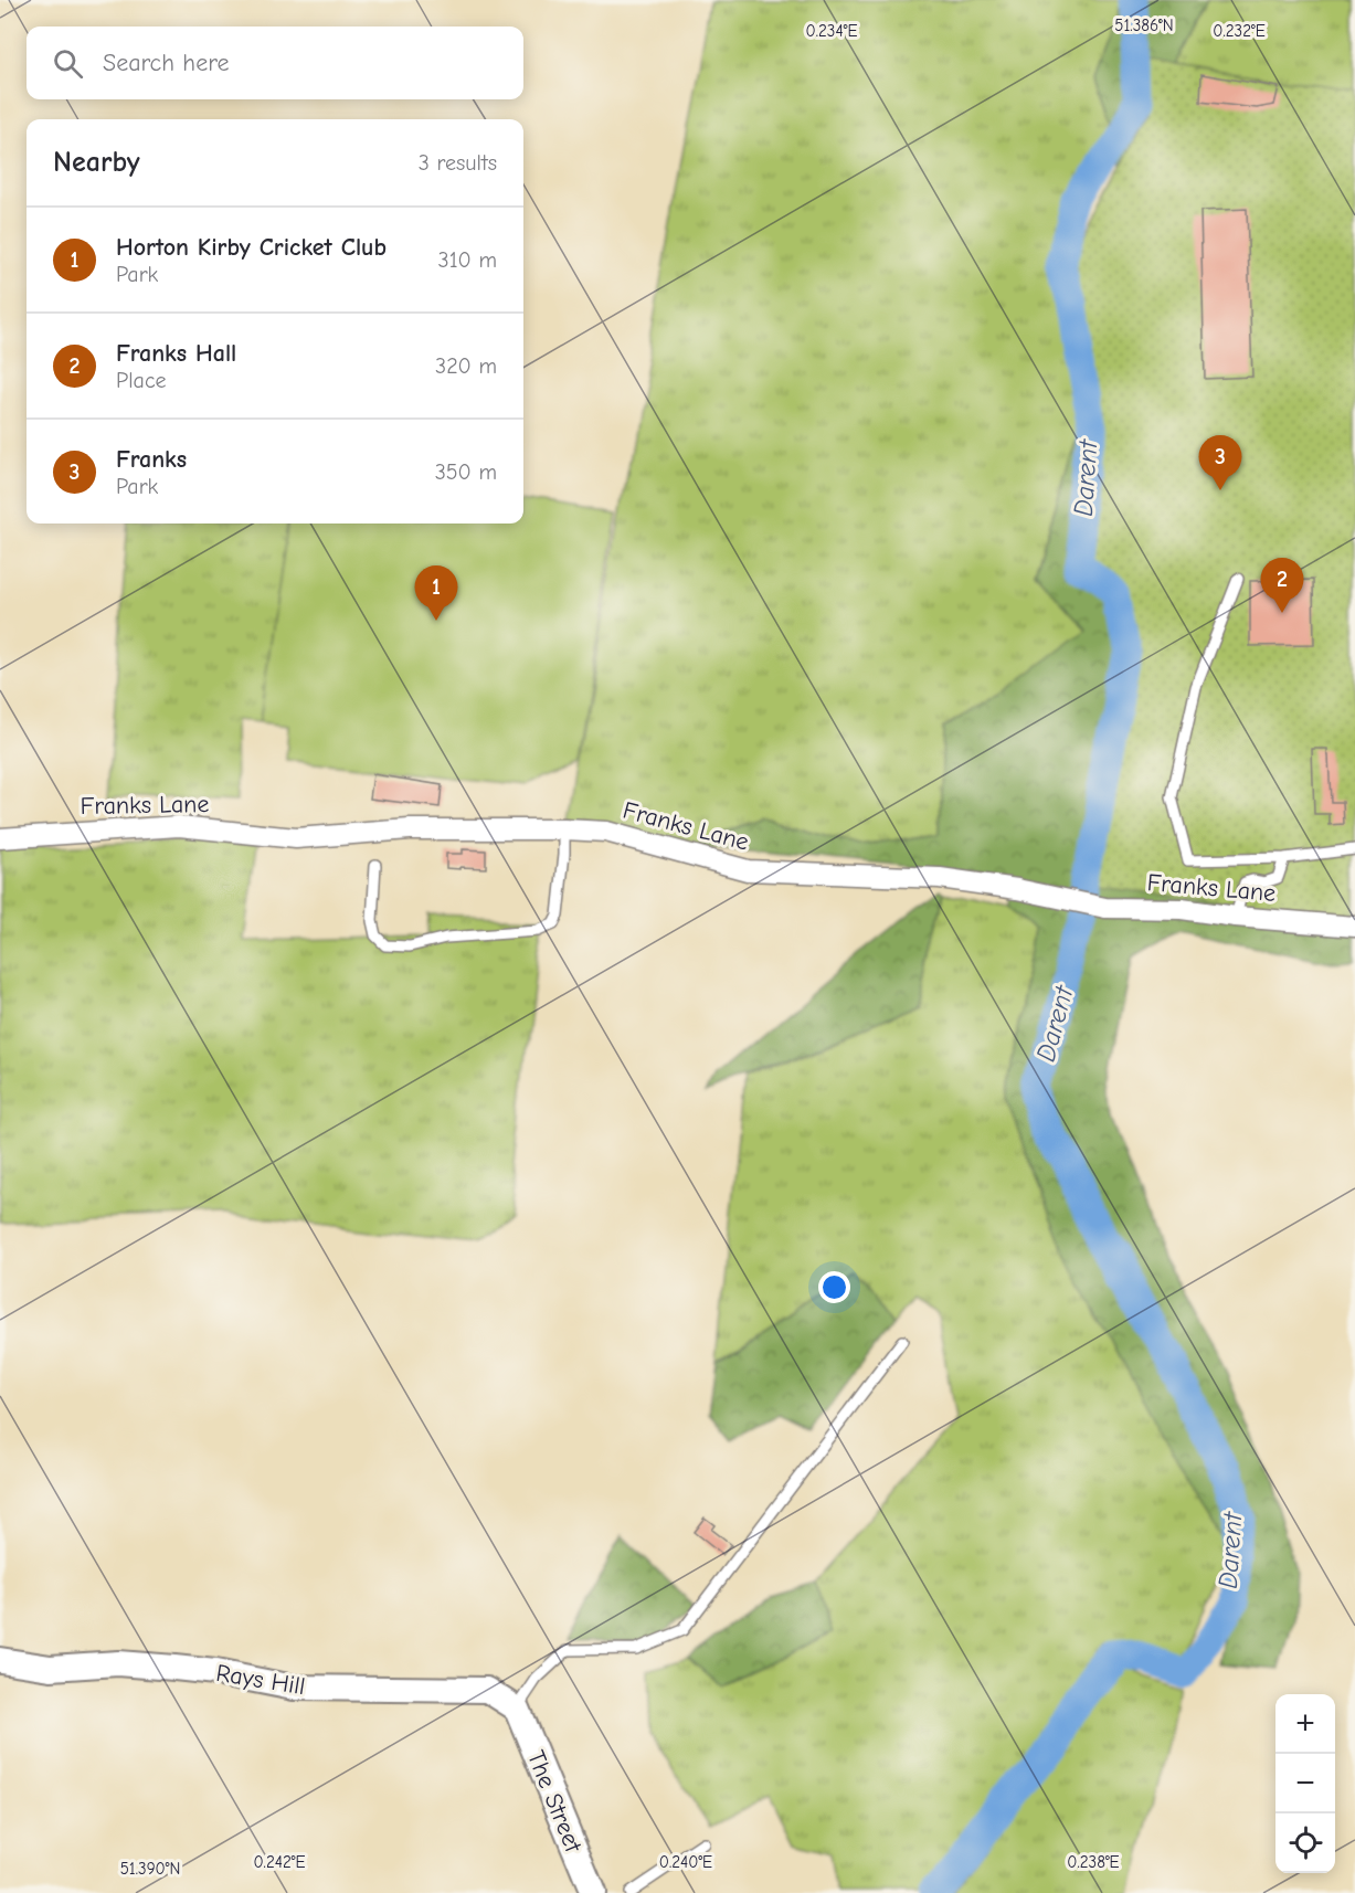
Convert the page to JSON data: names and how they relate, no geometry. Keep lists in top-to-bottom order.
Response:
{
  "streets": {
    "street": ["Franks Lane", "Rays Hill", "The Street"]
  },
  "crossings": [
    ["Rays Hill", "The Street"]
  ],
  "water": ["Darent"],
  "page": {
    "search": "Search here",
    "heading": ["Nearby", "3 results"],
    "list": [
      {
        "mark": "1",
        "name": "Horton Kirby Cricket Club",
        "note": "Park",
        "value": "310 m"
      },
      {
        "mark": "2",
        "name": "Franks Hall",
        "note": "Place",
        "value": "320 m"
      },
      {
        "mark": "3",
        "name": "Franks",
        "note": "Park",
        "value": "350 m"
      }
    ],
    "pins": ["3", "2", "1"],
    "map_buttons": ["+", "−"]
  },
  "coordinates": [
    "51.386°N",
    "0.234°E",
    "0.232°E",
    "0.242°E",
    "0.240°E",
    "0.238°E",
    "51.390°N"
  ]
}
